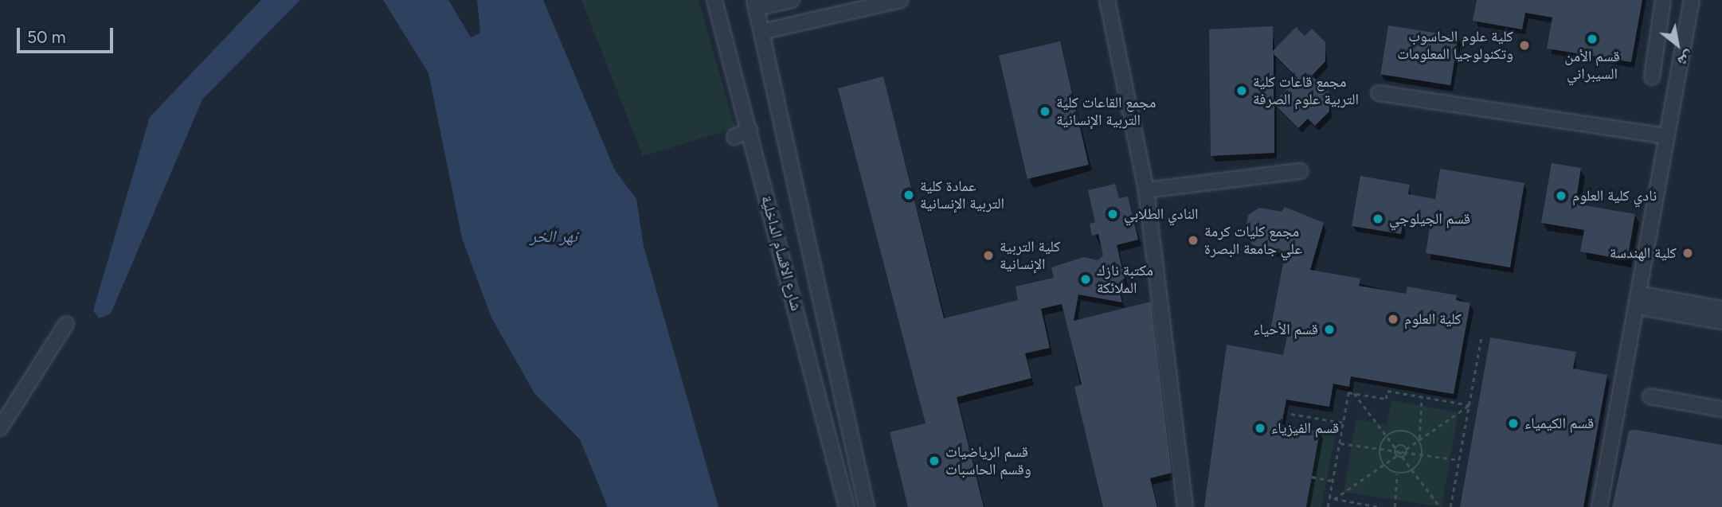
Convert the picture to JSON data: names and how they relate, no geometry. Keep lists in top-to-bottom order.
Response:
{
  "streets": {
    "street": ["شارع الاقسام الداخلية"]
  },
  "water": ["نهر الخر"],
  "places": [
    "قسم الأمن السيبراني",
    "كلية علوم الحاسوب وتكنولوجيا المعلومات",
    "مجمع قاعات كلية التربية علوم الصرفة",
    "مجمع القاعات كلية التربية الإنسانية",
    "عمادة كلية التربية الإنسانية",
    "نادي كلية العلوم",
    "النادي الطلابي",
    "قسم الجيلوجي",
    "مجمع كليات كرمة علي جامعة البصرة",
    "كلية الهندسة",
    "كلية التربية الإنسانية",
    "مكتبة نازك الملائكة",
    "كلية العلوم",
    "قسم الأحياء",
    "قسم الكيمياء",
    "قسم الفيزياء",
    "قسم الرياضيات وقسم الحاسبات"
  ],
  "scale_bar": "50 m",
  "north": "bottom right"
}
